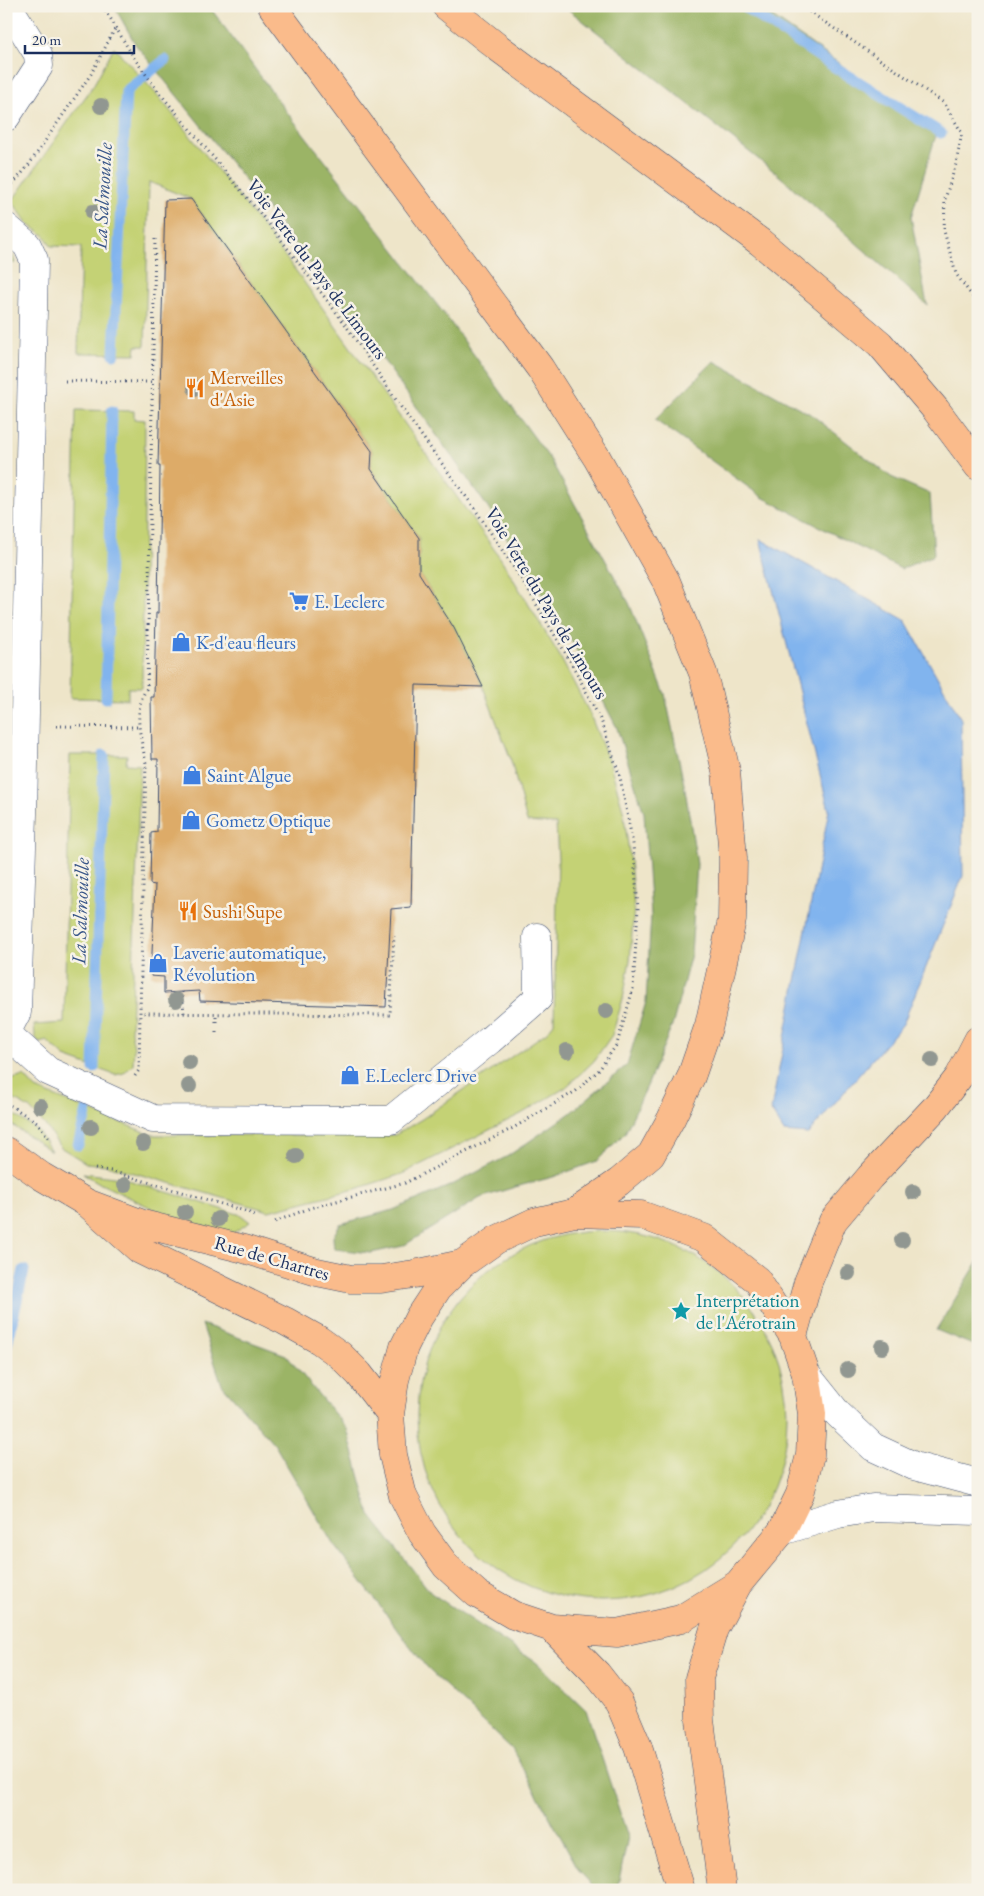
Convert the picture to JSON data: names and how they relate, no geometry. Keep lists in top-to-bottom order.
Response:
{
  "streets": {
    "main road": ["Rue de Chartres"],
    "path": ["Voie Verte du Pays de Limours"]
  },
  "crossings": [
    ["Voie Verte du Pays de Limours", "Rue de Chartres"]
  ],
  "water": ["La Salmouille"],
  "places": {
    "restaurant": ["Merveilles d'Asie", "Sushi Supe"],
    "supermarket": ["E. Leclerc"],
    "shop": [
      "K-d'eau fleurs",
      "Saint Algue",
      "Gometz Optique",
      "Laverie automatique, Révolution",
      "E.Leclerc Drive"
    ],
    "place": ["Interprétation de l'Aérotrain"]
  },
  "scale_bar": "20 m"
}
